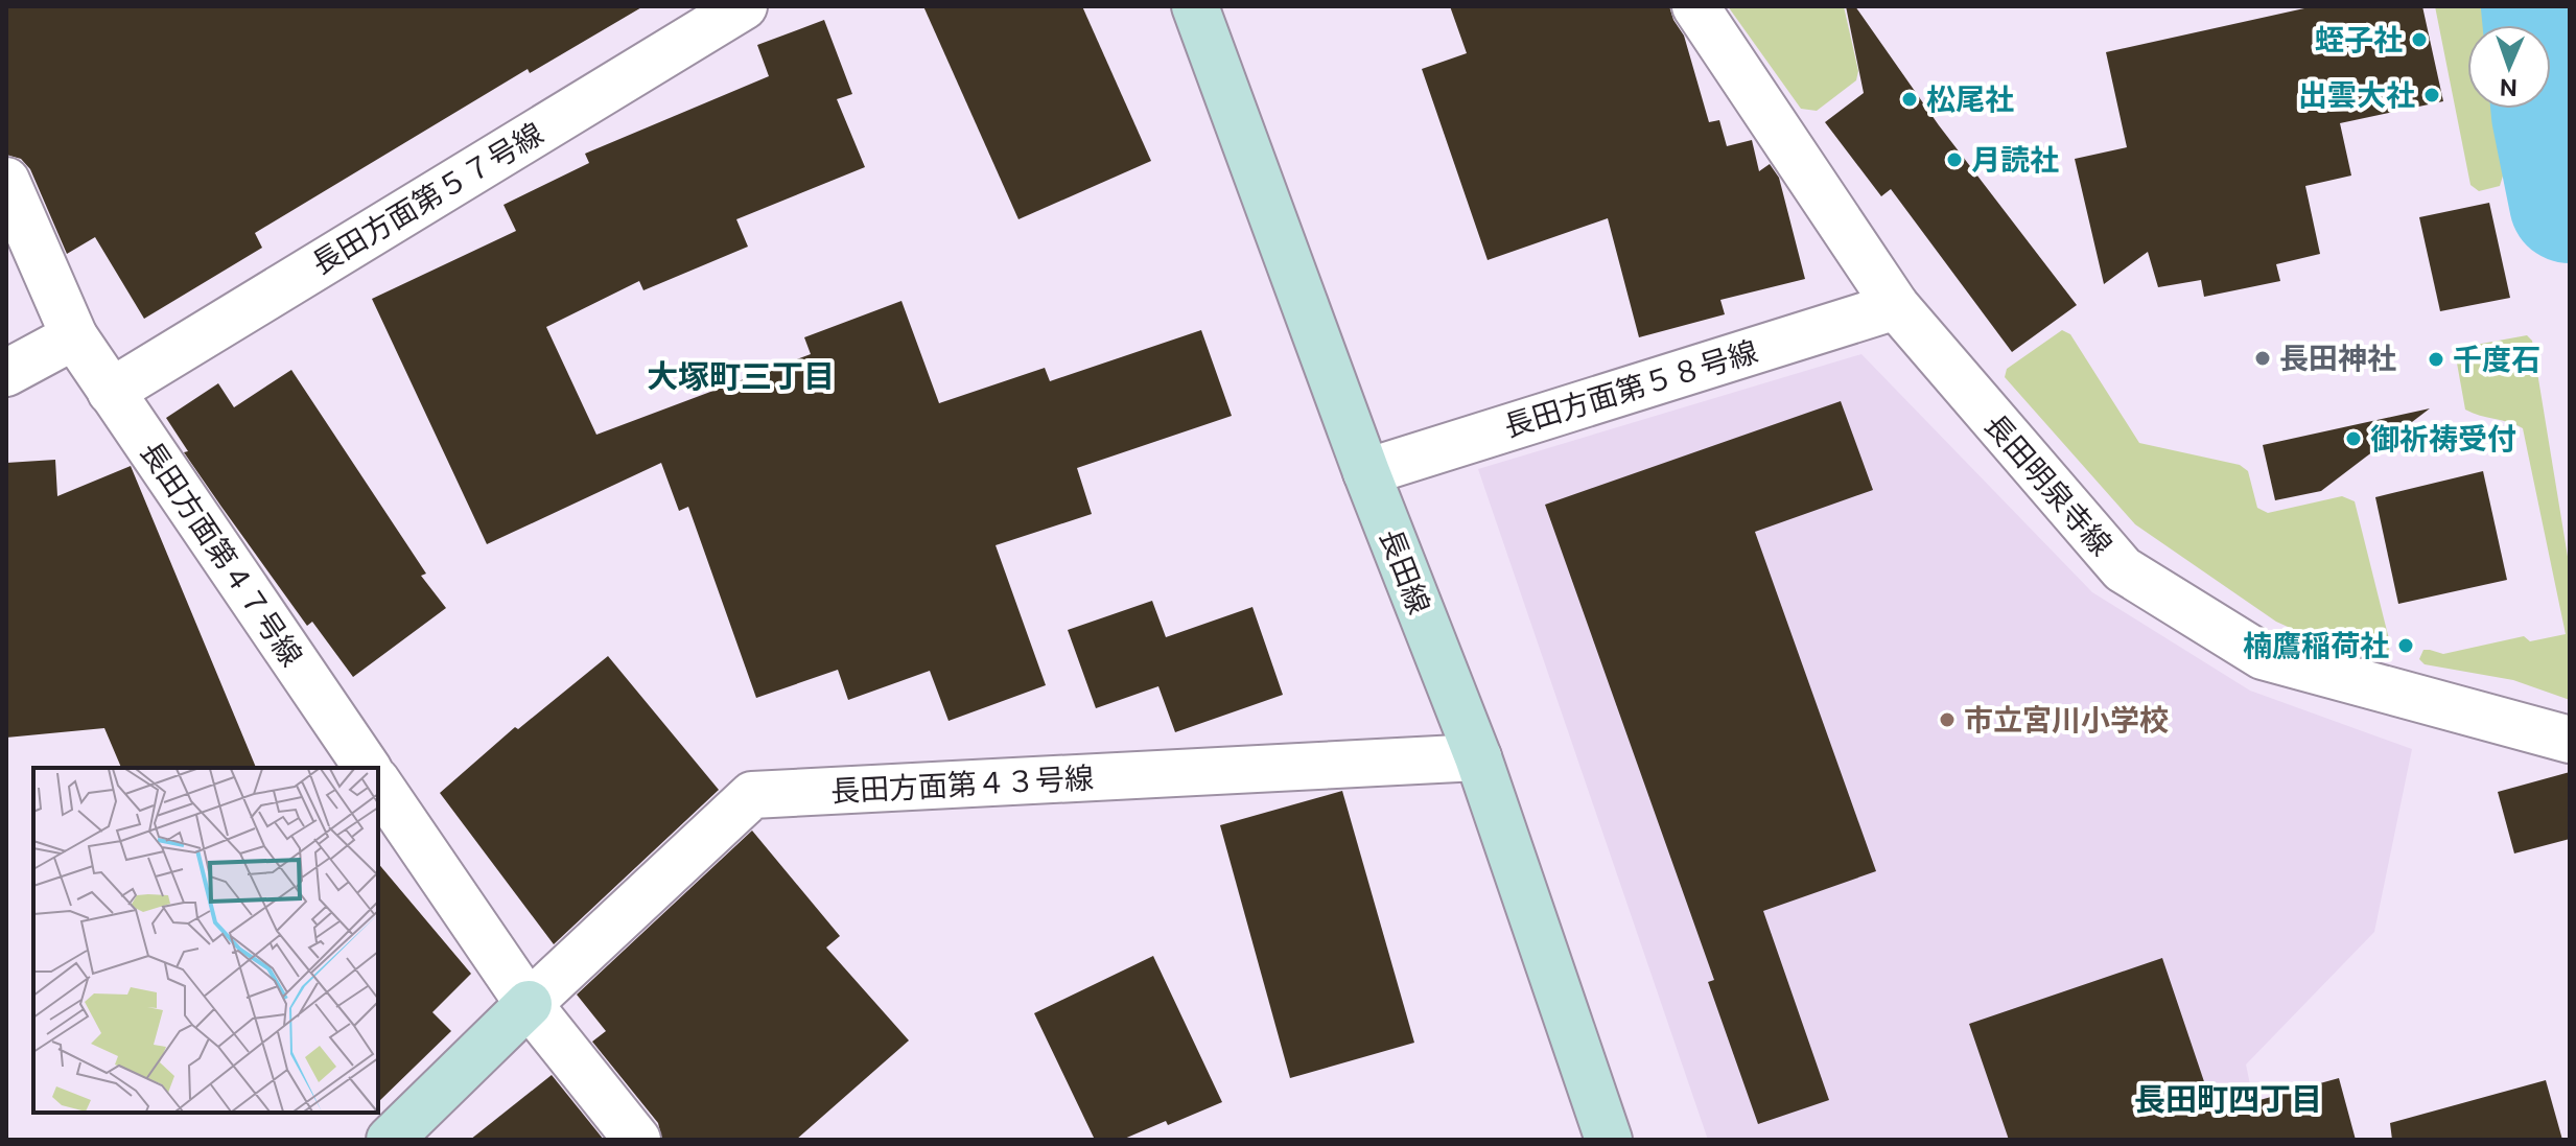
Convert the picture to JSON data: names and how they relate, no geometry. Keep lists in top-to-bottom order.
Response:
{
  "streets": {
    "street": [
      "長田方面第５７号線",
      "長田方面第５８号線",
      "長田明泉寺線",
      "長田方面第４７号線",
      "長田線",
      "長田方面第４３号線"
    ]
  },
  "crossings": [
    ["長田方面第５７号線", "長田方面第４７号線"],
    ["長田方面第５８号線", "長田明泉寺線"],
    ["長田方面第５８号線", "長田線"],
    ["長田線", "長田方面第４３号線"]
  ],
  "districts": ["大塚町三丁目", "長田町四丁目"],
  "places": [
    "蛭子社",
    "出雲大社",
    "松尾社",
    "月読社",
    "長田神社",
    "千度石",
    "御祈祷受付",
    "楠鷹稲荷社",
    "市立宮川小学校"
  ],
  "north": "bottom"
}
